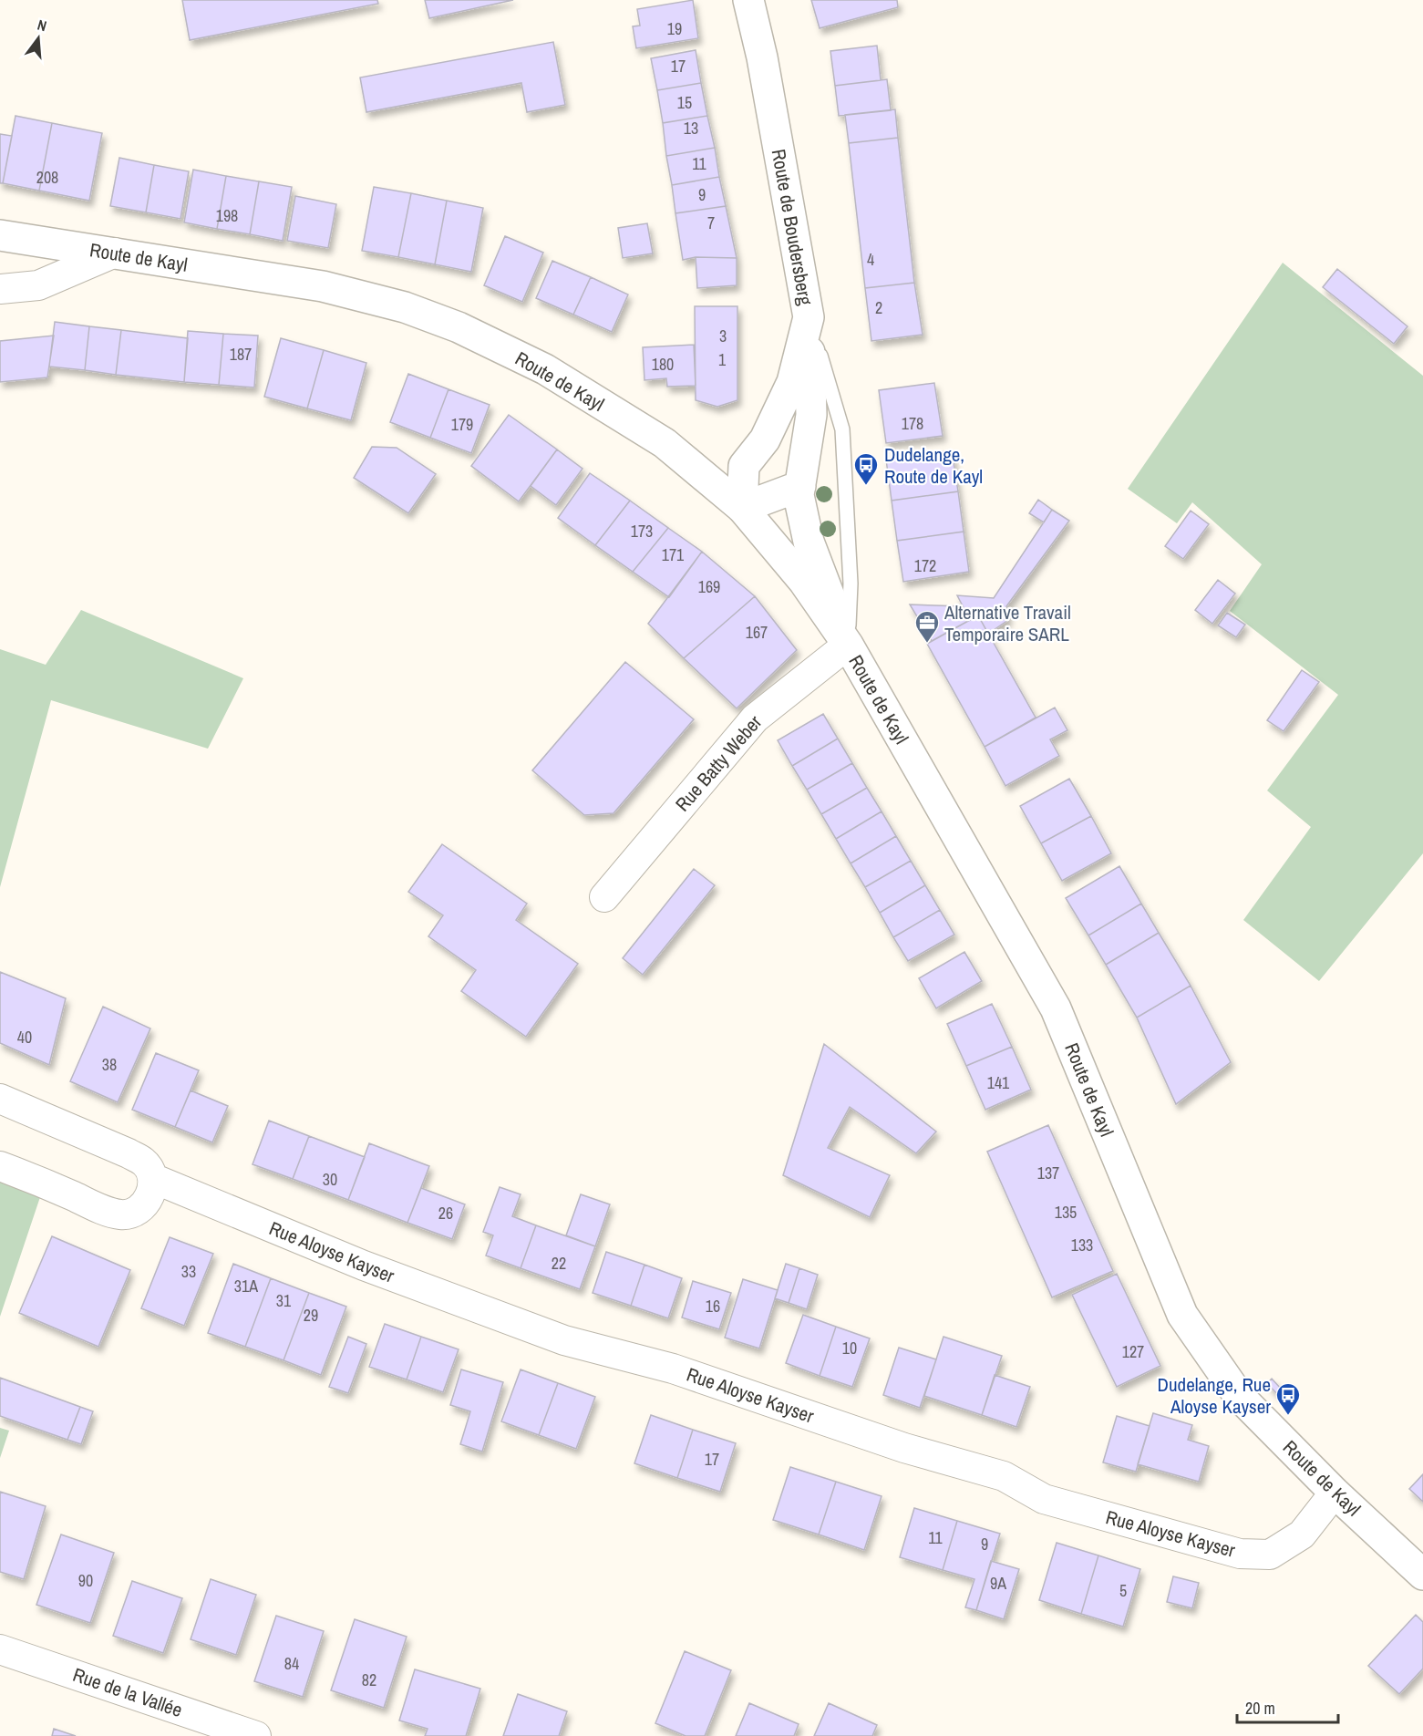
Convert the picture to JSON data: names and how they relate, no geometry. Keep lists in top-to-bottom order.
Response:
{
  "streets": {
    "main road": ["Route de Boudersberg", "Route de Kayl"],
    "street": ["Rue Batty Weber", "Rue Aloyse Kayser", "Rue de la Vallée"]
  },
  "crossings": [
    ["Route de Boudersberg", "Route de Kayl"],
    ["Route de Kayl", "Rue Batty Weber"],
    ["Route de Kayl", "Rue Aloyse Kayser"]
  ],
  "places": {
    "bus stop": ["Dudelange, Route de Kayl", "Dudelange, Rue Aloyse Kayser"],
    "office": ["Alternative Travail Temporaire SARL"]
  },
  "house_numbers": [
    "19",
    "17",
    "15",
    "13",
    "11",
    "208",
    "9",
    "198",
    "7",
    "4",
    "2",
    "3",
    "187",
    "1",
    "180",
    "178",
    "179",
    "173",
    "171",
    "172",
    "169",
    "167",
    "40",
    "38",
    "141",
    "137",
    "30",
    "135",
    "26",
    "133",
    "22",
    "33",
    "31A",
    "31",
    "16",
    "29",
    "10",
    "127",
    "17",
    "11",
    "9",
    "90",
    "9A",
    "5",
    "84",
    "82"
  ],
  "scale_bar": "20 m",
  "north": "top"
}
